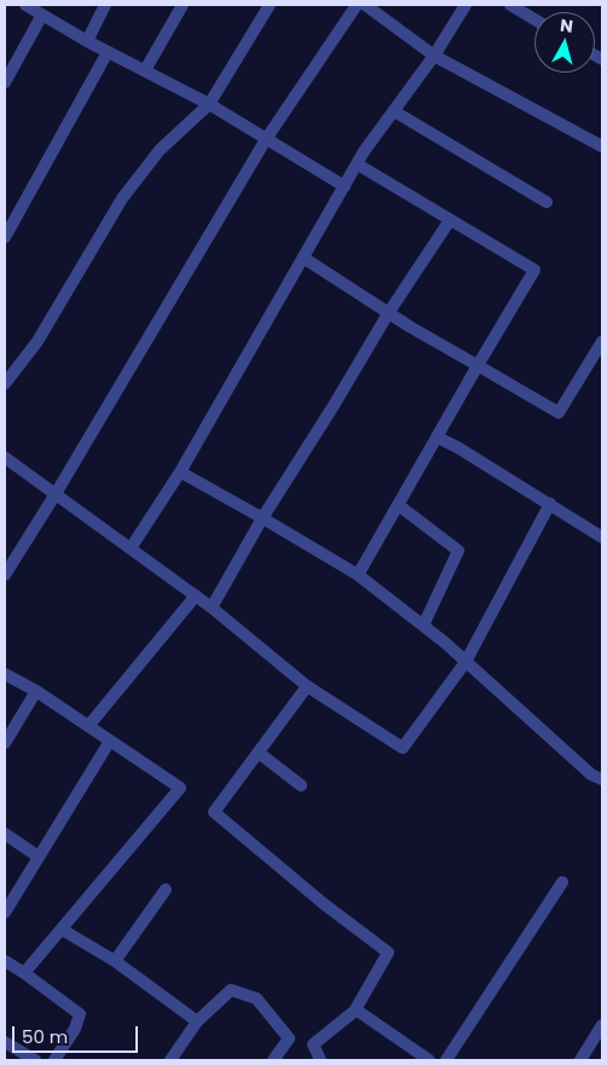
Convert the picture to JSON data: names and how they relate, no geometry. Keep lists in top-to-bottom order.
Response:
{
  "scale_bar": "50 m",
  "north": "top"
}
